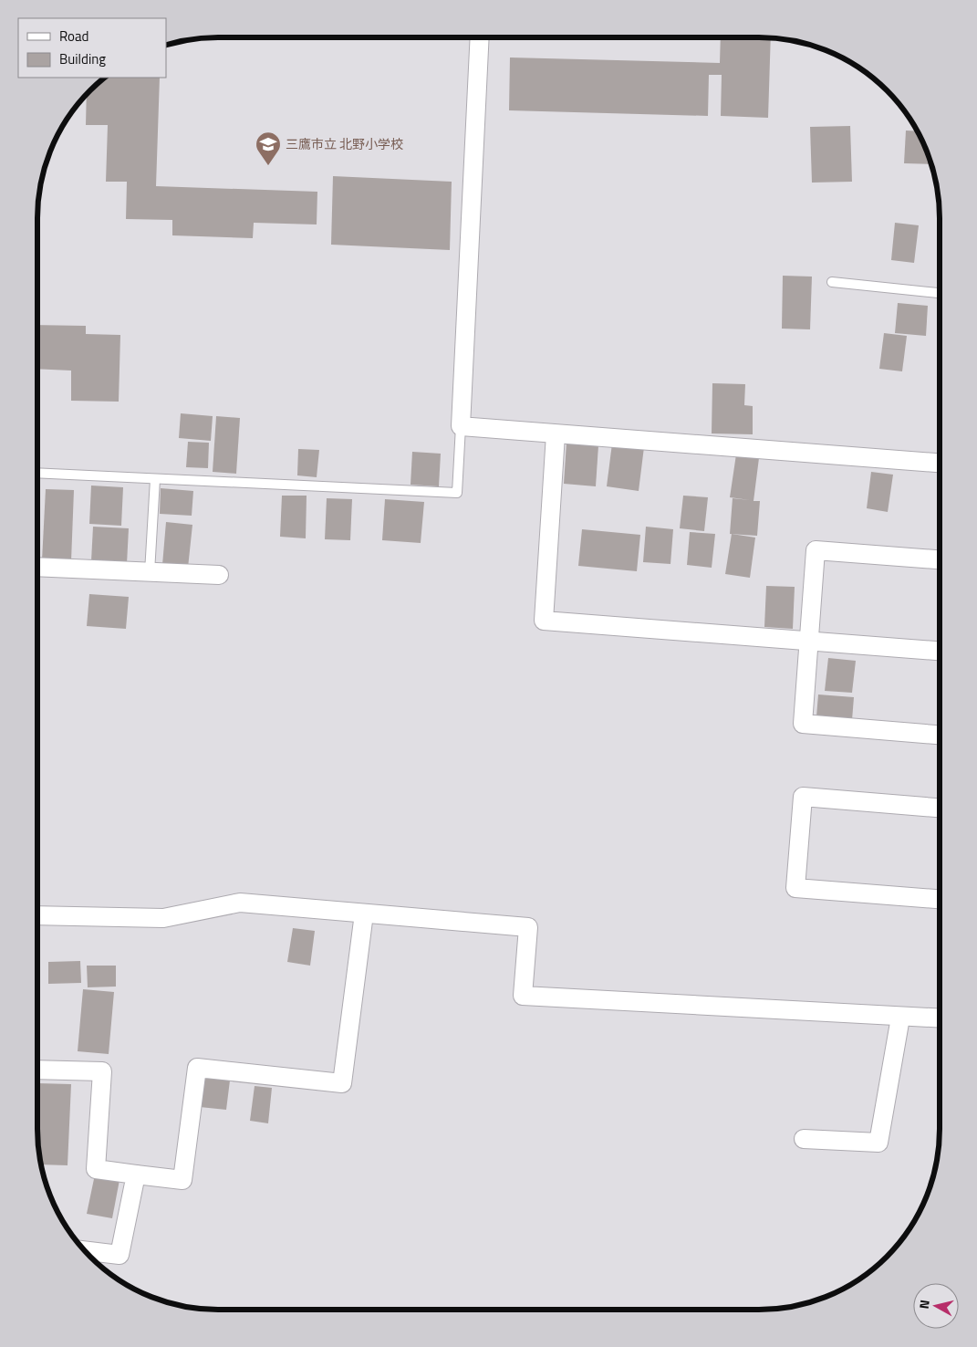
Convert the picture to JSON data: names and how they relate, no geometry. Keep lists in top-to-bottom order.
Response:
{
  "places": {
    "school or university": ["三鷹市立 北野小学校"]
  },
  "legend": ["Road", "Building"],
  "north": "left"
}
